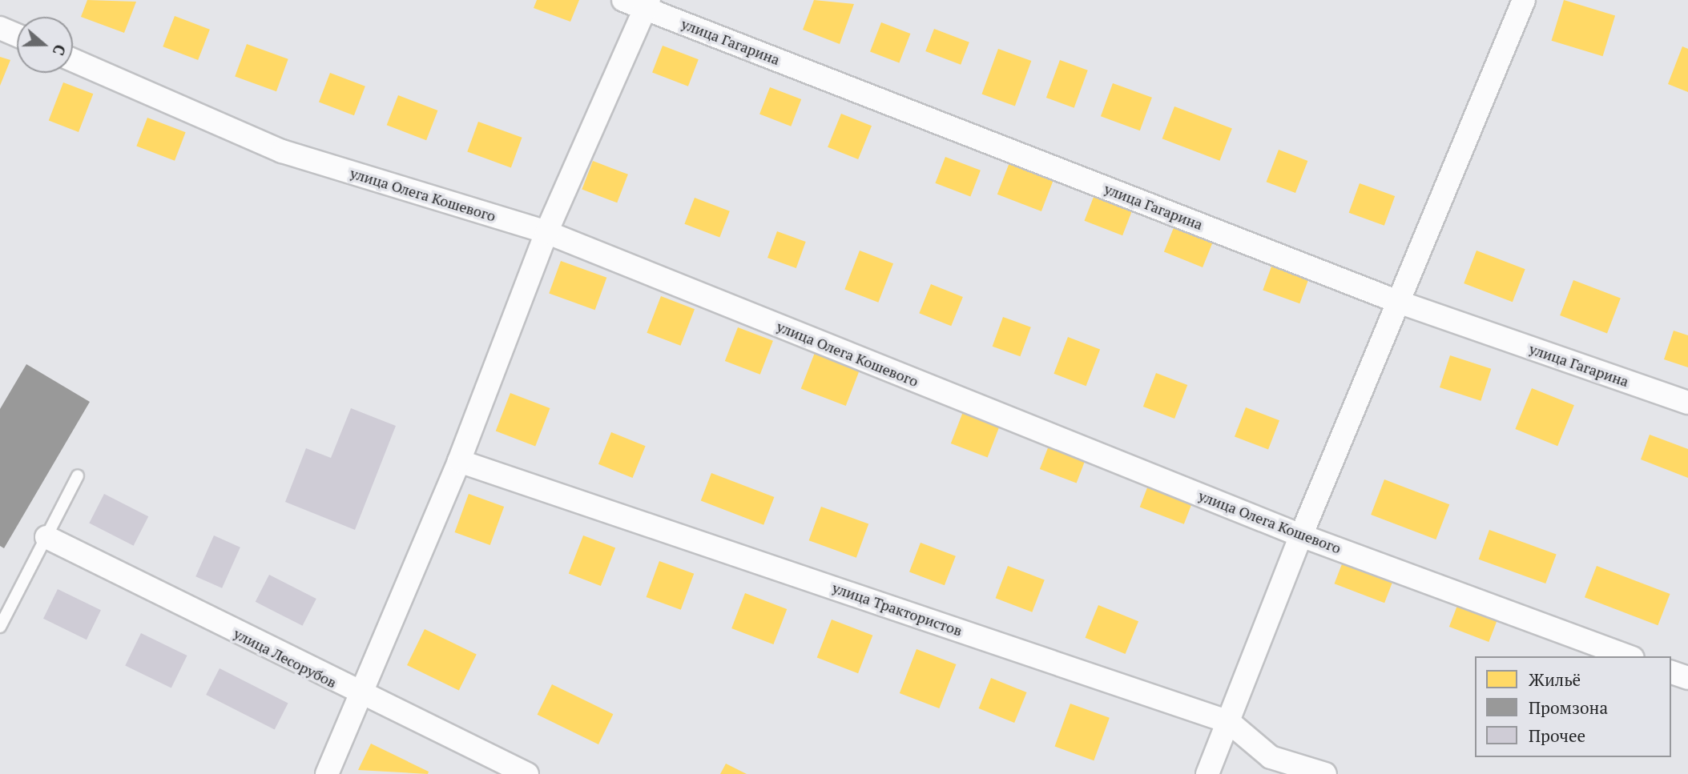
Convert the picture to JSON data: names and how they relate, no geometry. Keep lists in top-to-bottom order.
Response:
{
  "streets": {
    "street": [
      "улица Гагарина",
      "улица Олега Кошевого",
      "улица Трактористов",
      "улица Лесорубов"
    ]
  },
  "legend": ["Жильё", "Промзона", "Прочее"],
  "north": "right"
}
